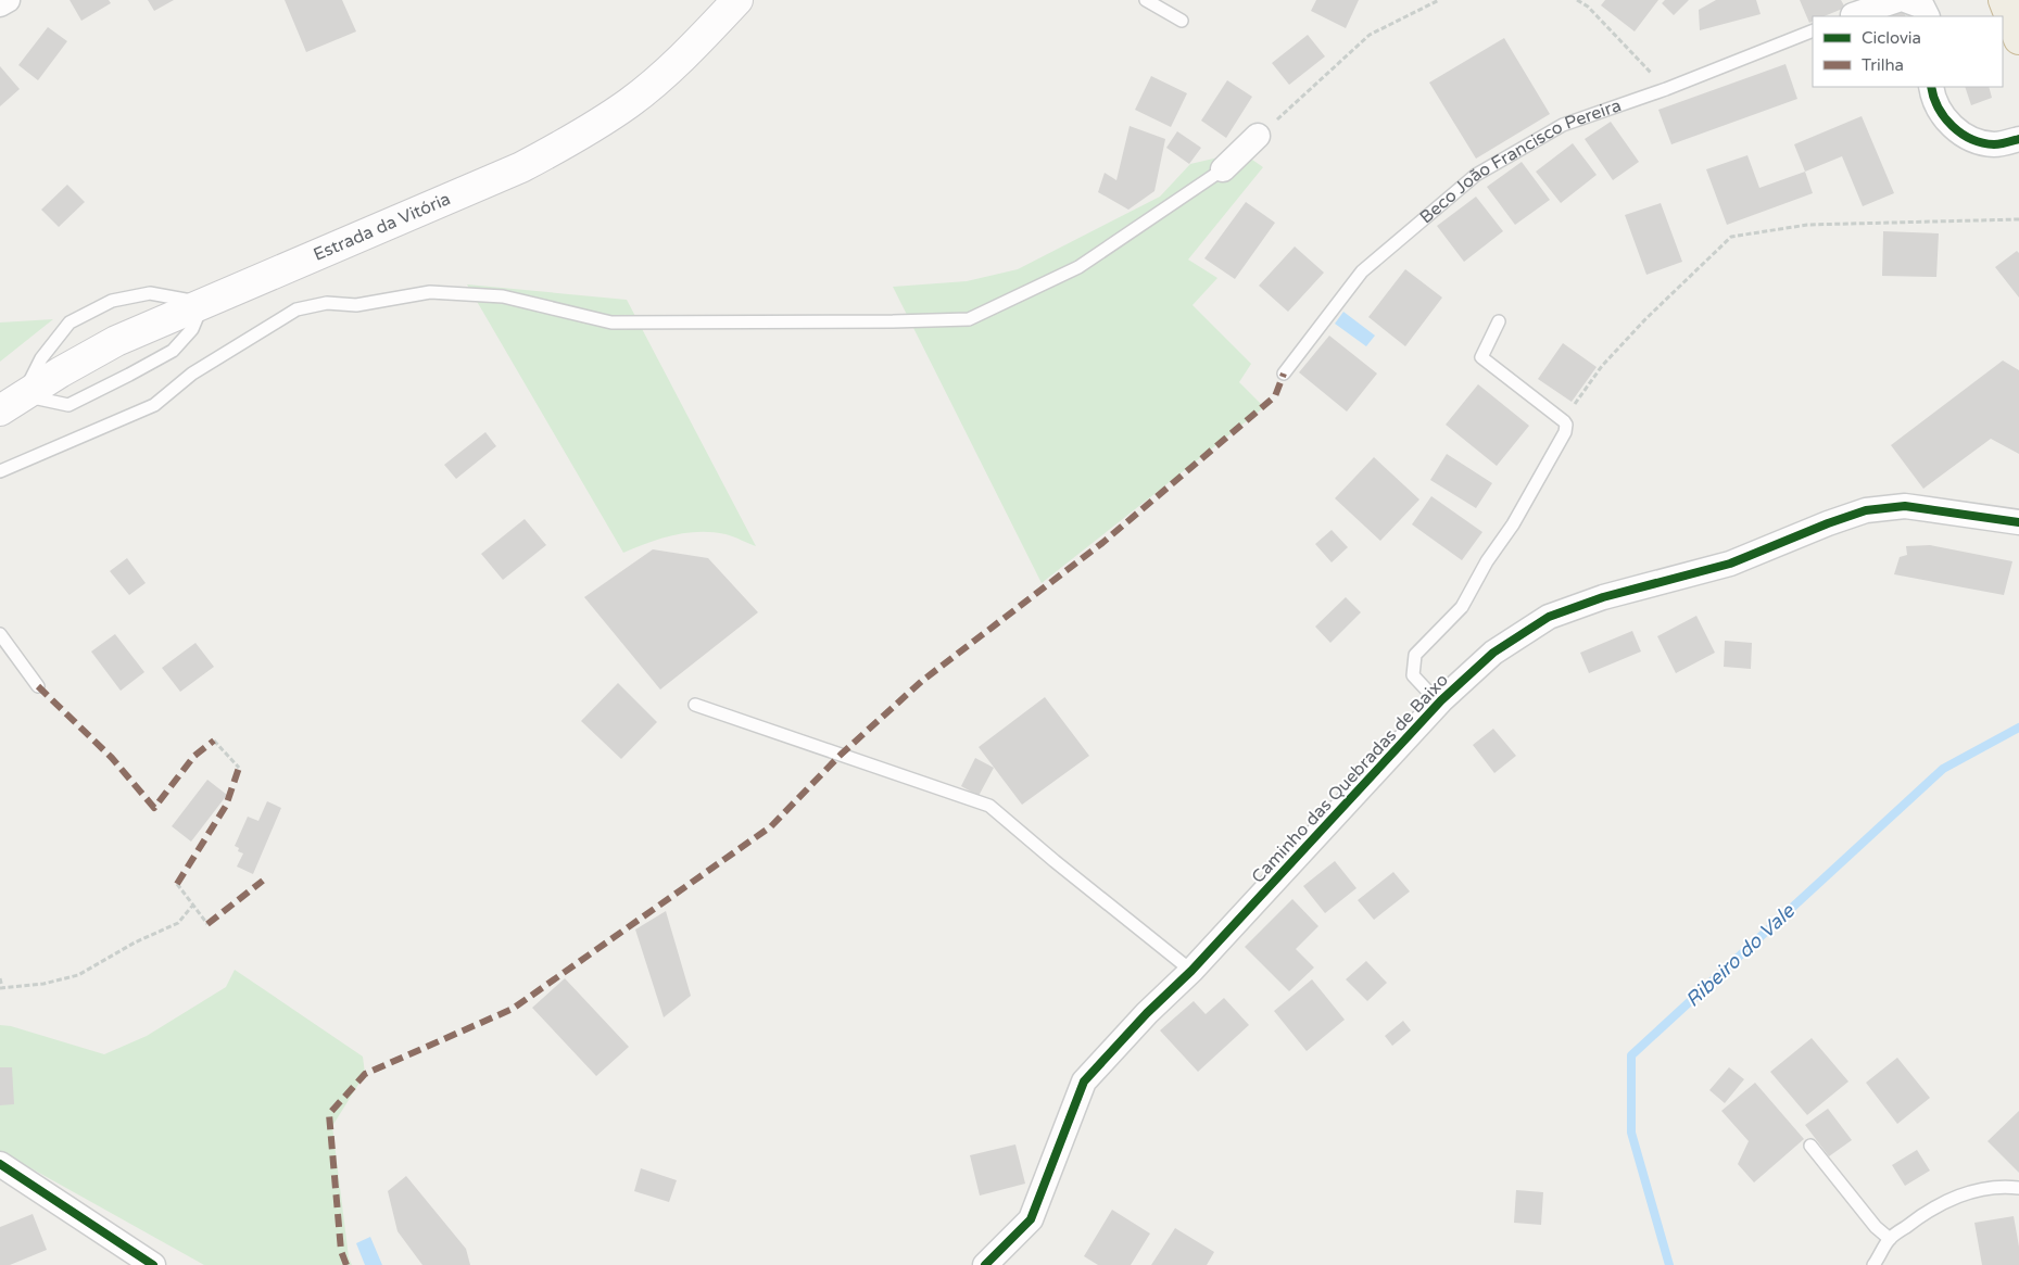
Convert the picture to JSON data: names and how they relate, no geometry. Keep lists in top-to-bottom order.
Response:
{
  "streets": {
    "main road": ["Estrada da Vitória"],
    "street": ["Caminho das Quebradas de Baixo"],
    "lane": ["Beco João Francisco Pereira"]
  },
  "water": ["Ribeiro do Vale"],
  "legend": ["Ciclovia", "Trilha"]
}
